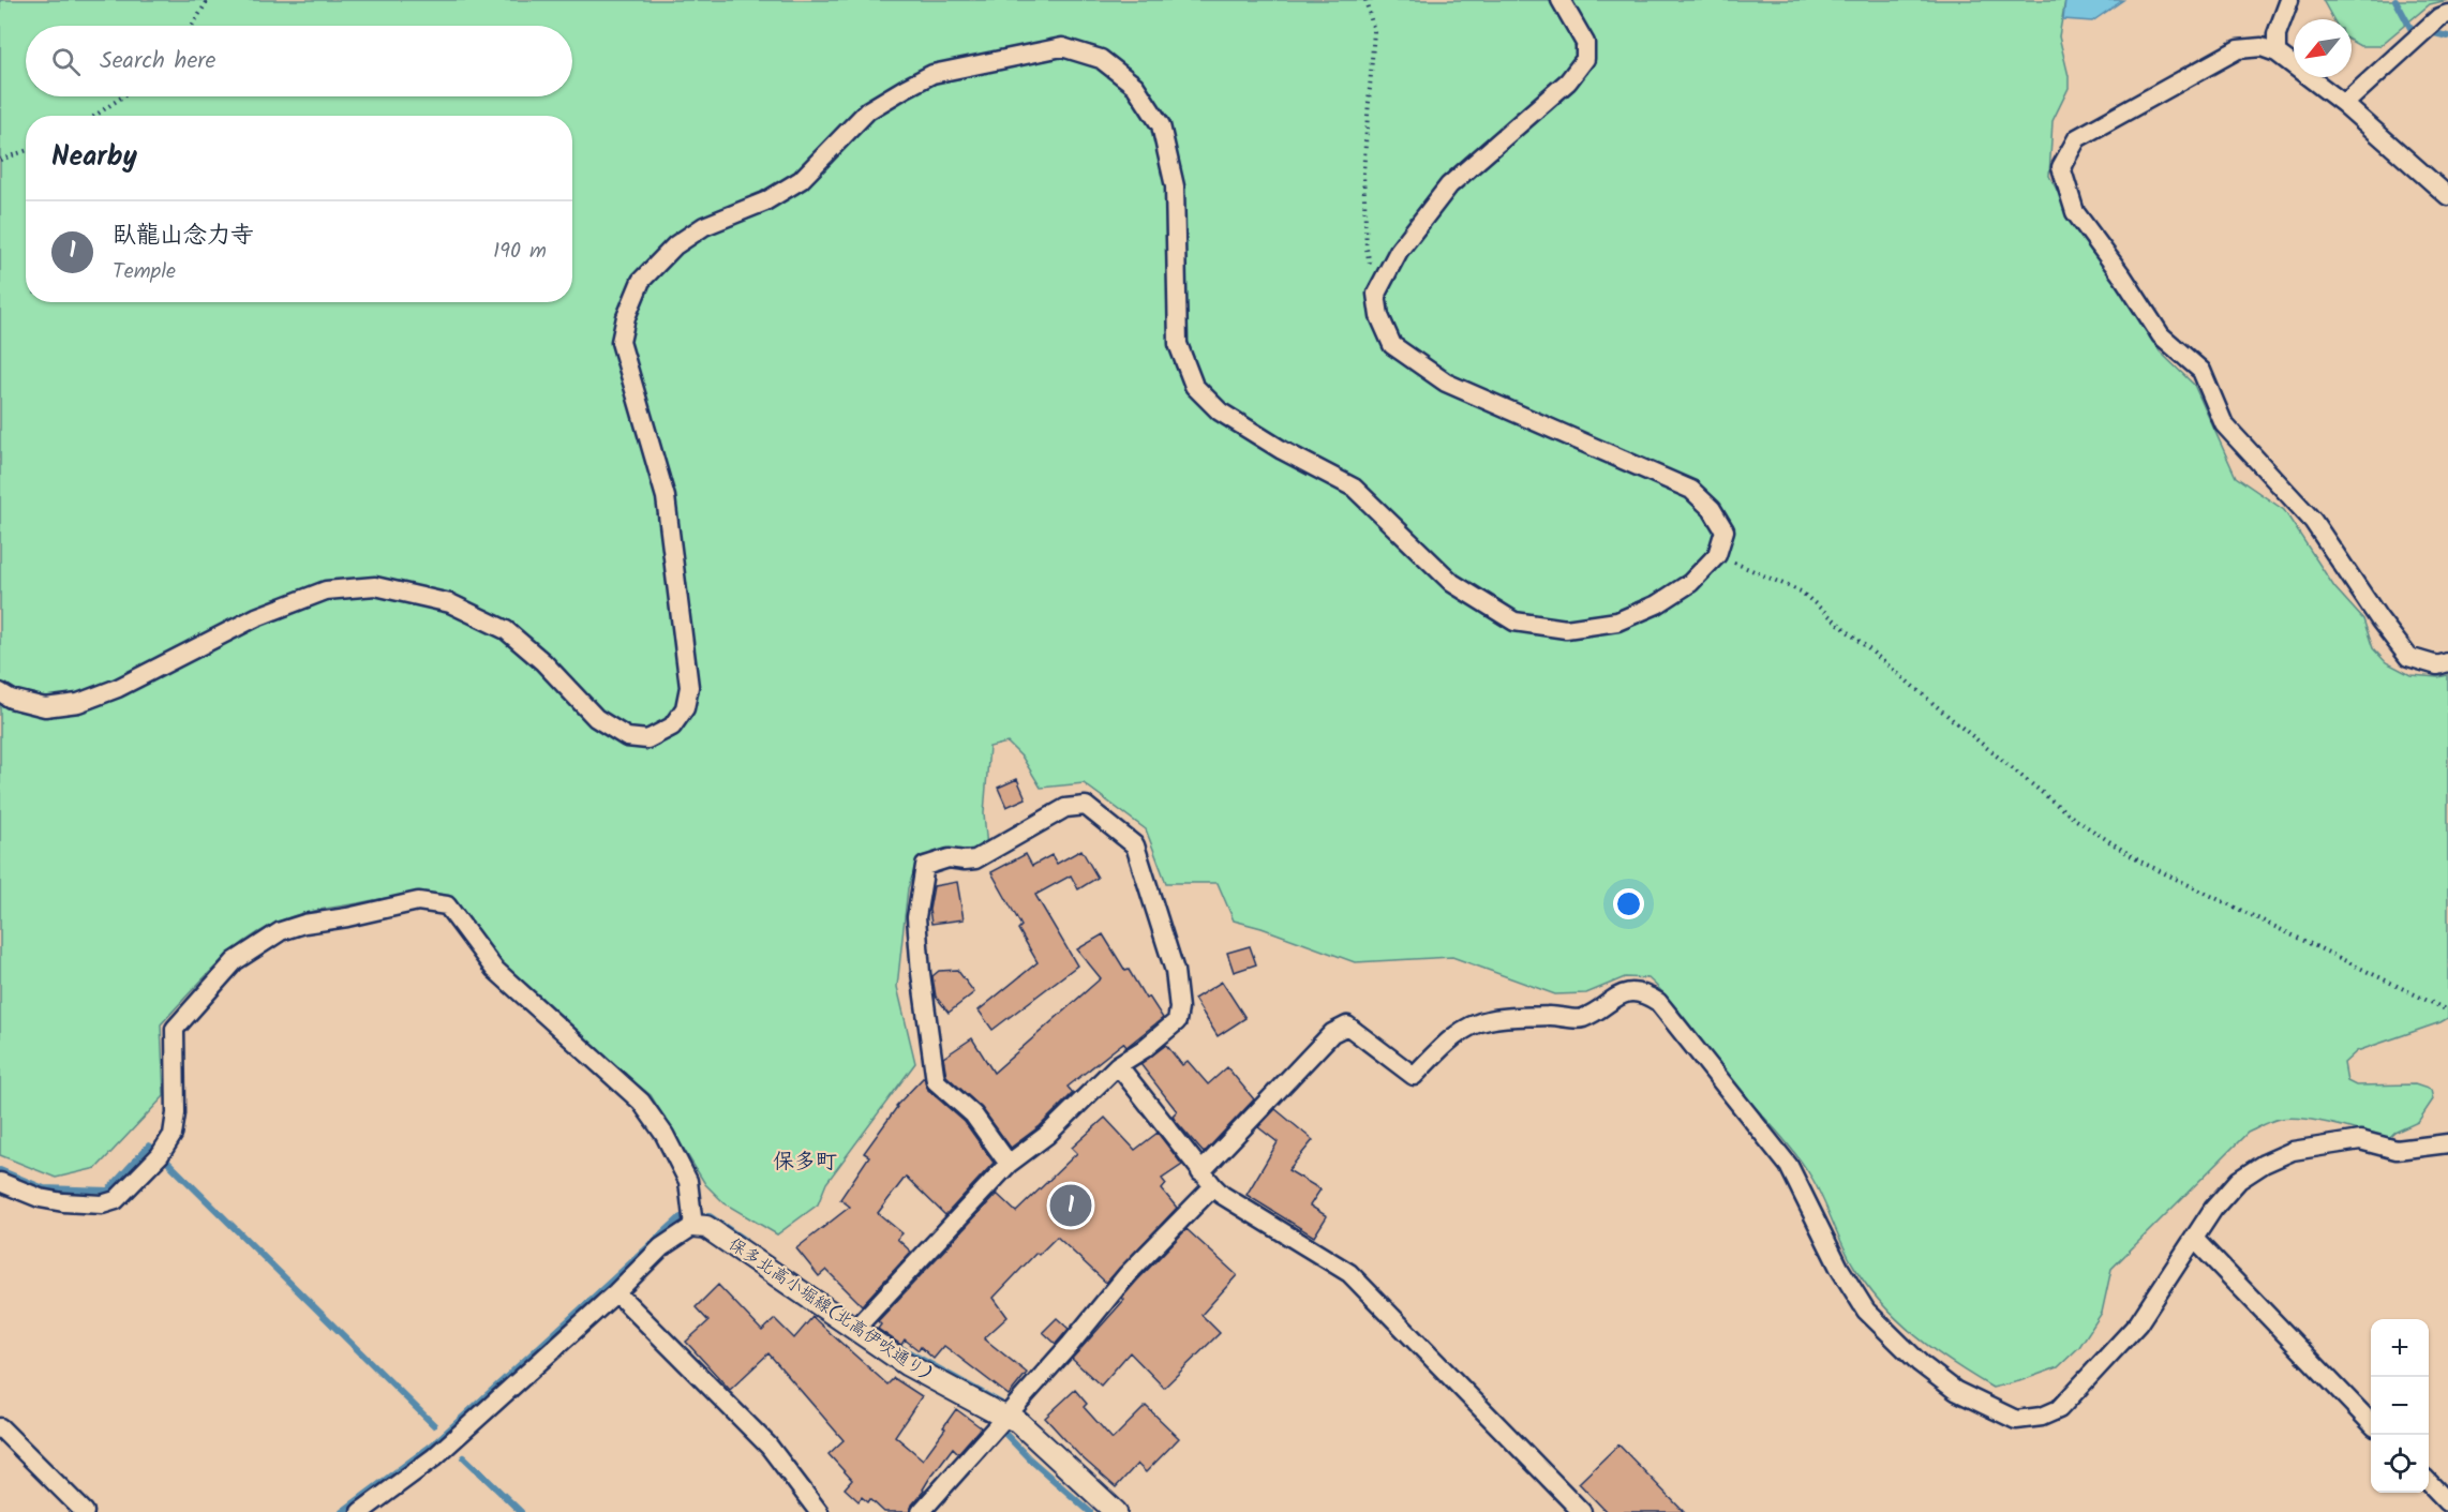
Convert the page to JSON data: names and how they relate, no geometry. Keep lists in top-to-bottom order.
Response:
{
  "streets": {
    "street": ["保多北高小堀線(北高伊吹通り)"]
  },
  "districts": ["保多町"],
  "north": "bottom left",
  "page": {
    "search": "Search here",
    "heading": "Nearby",
    "list": [
      {
        "mark": "1",
        "name": "臥龍山念力寺",
        "note": "Temple",
        "value": "190 m"
      }
    ],
    "pins": "1",
    "map_buttons": ["+", "−"]
  }
}
